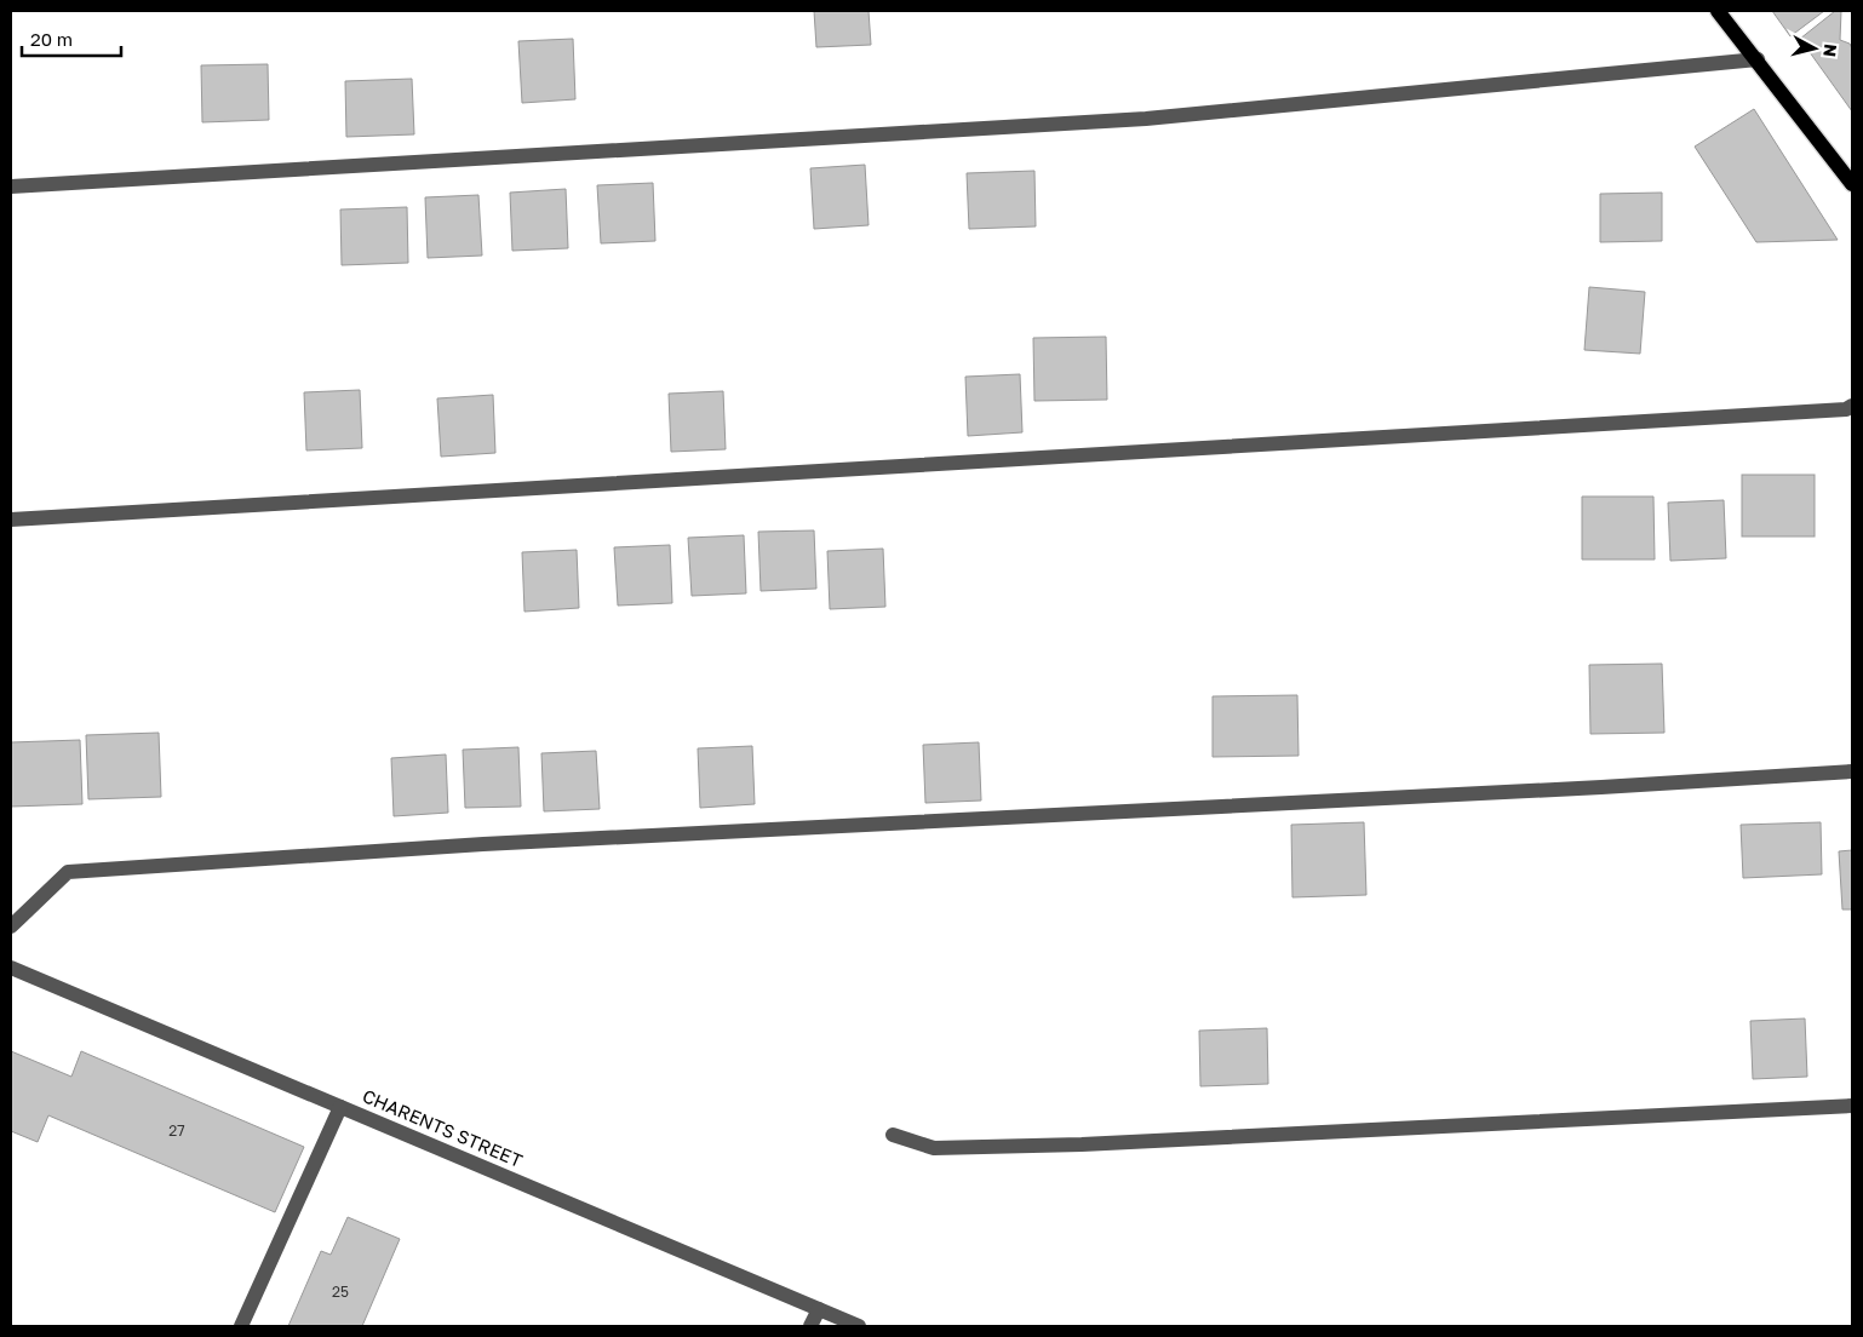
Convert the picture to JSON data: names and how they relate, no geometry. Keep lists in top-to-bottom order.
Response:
{
  "streets": {
    "street": ["CHARENTS STREET"]
  },
  "house_numbers": ["27", "25"],
  "scale_bar": "20 m",
  "north": "right"
}
